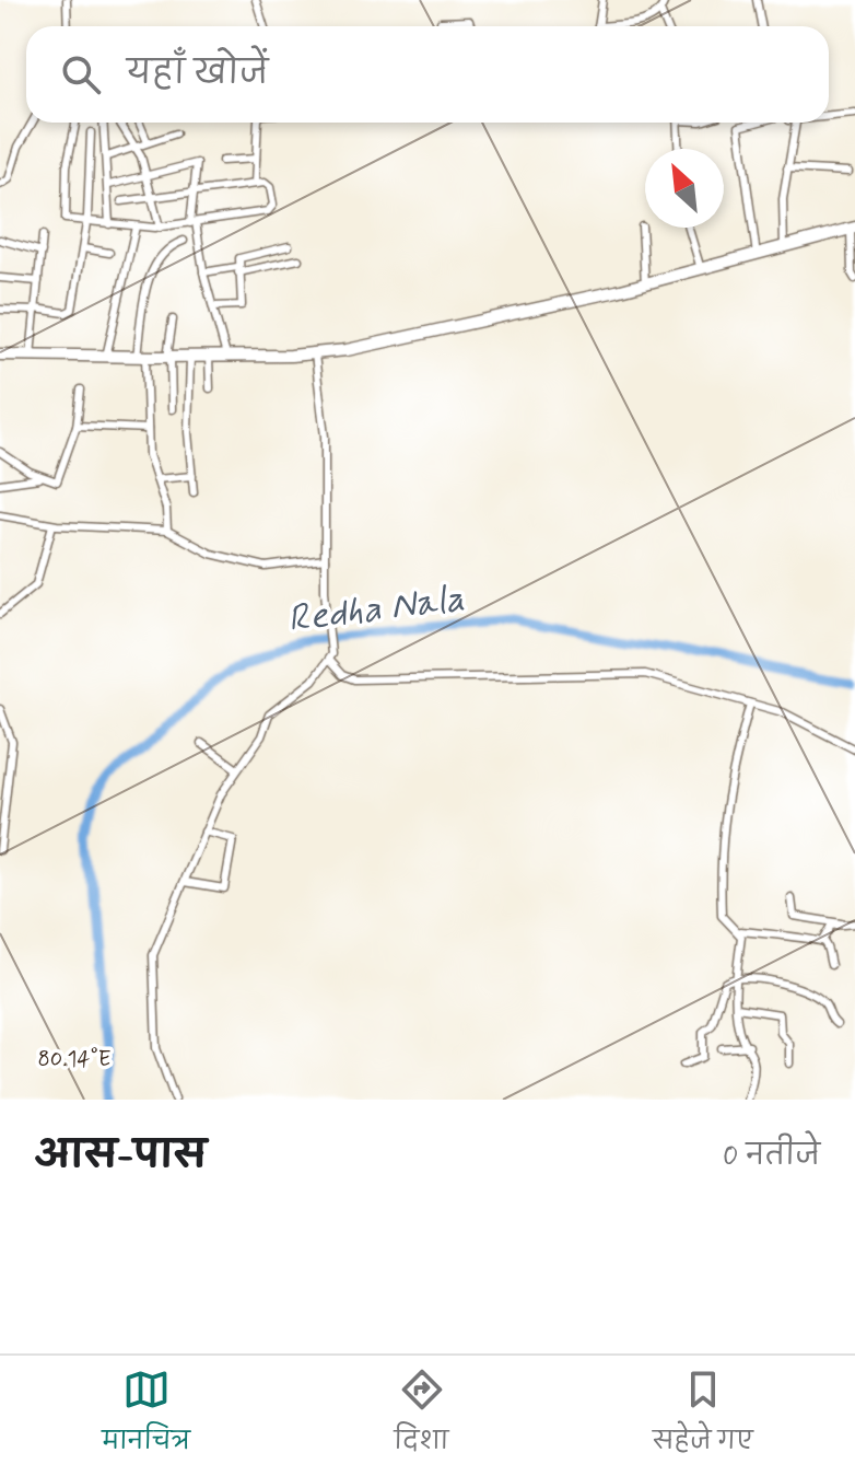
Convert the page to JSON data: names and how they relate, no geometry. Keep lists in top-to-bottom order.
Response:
{
  "water": ["Redha Nala"],
  "north": "top left",
  "page": {
    "search": "यहाँ खोजें",
    "heading": ["आस-पास", "0 नतीजे"],
    "nav": ["मानचित्र", "दिशा", "सहेजे गए"]
  },
  "coordinates": ["80.14°E"]
}
